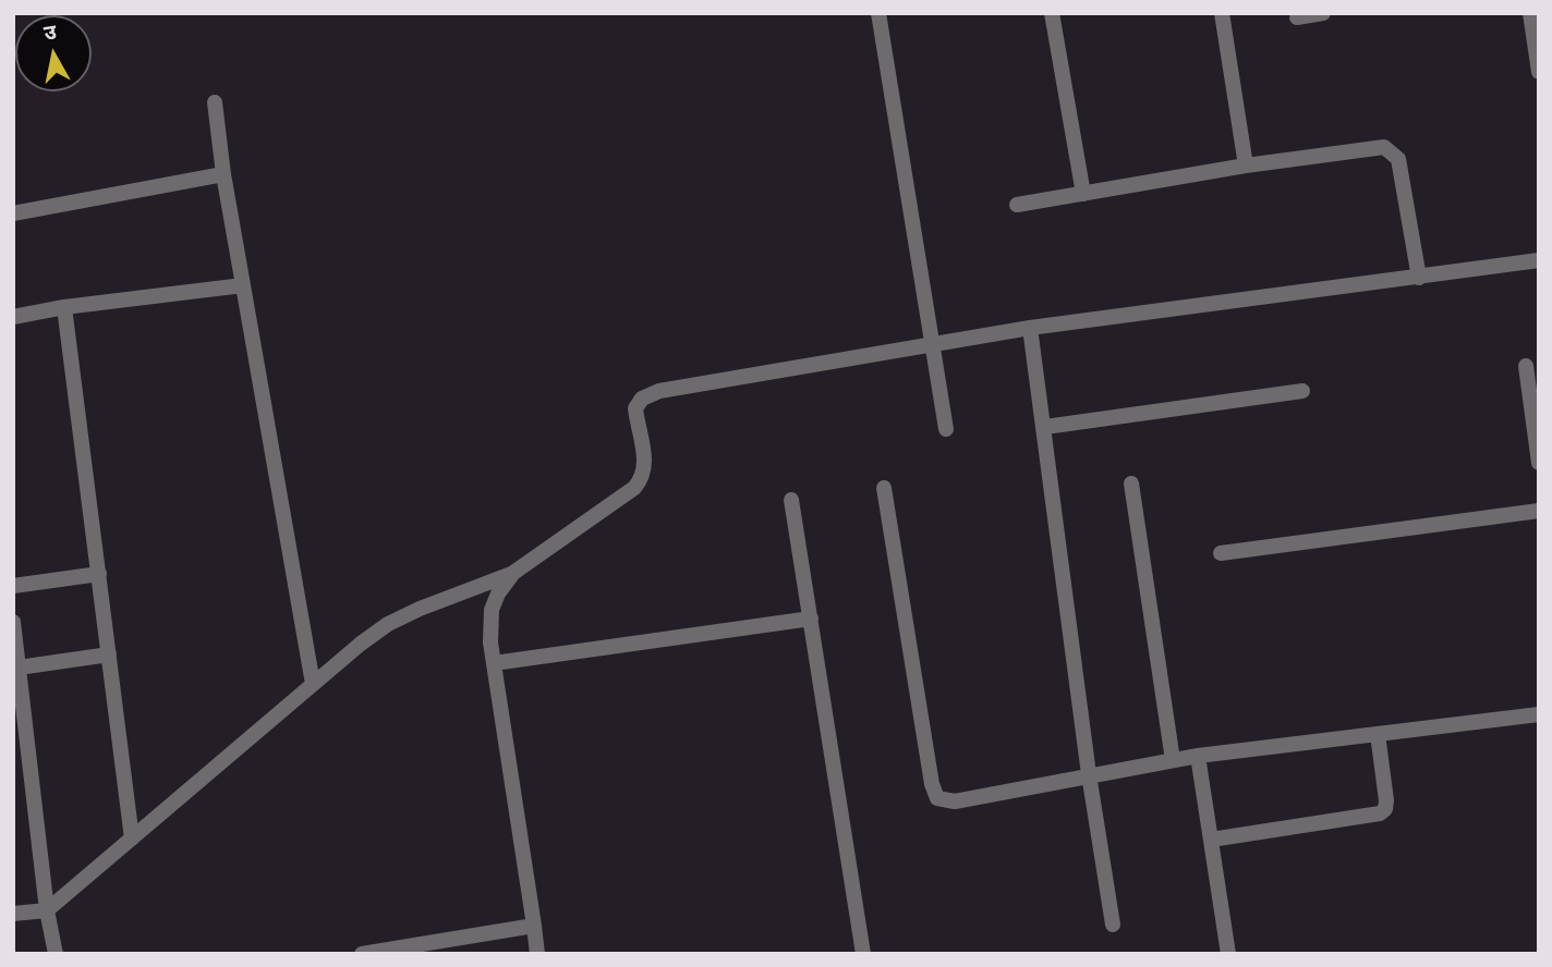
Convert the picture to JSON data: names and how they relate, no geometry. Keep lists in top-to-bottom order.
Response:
{
  "north": "top"
}
